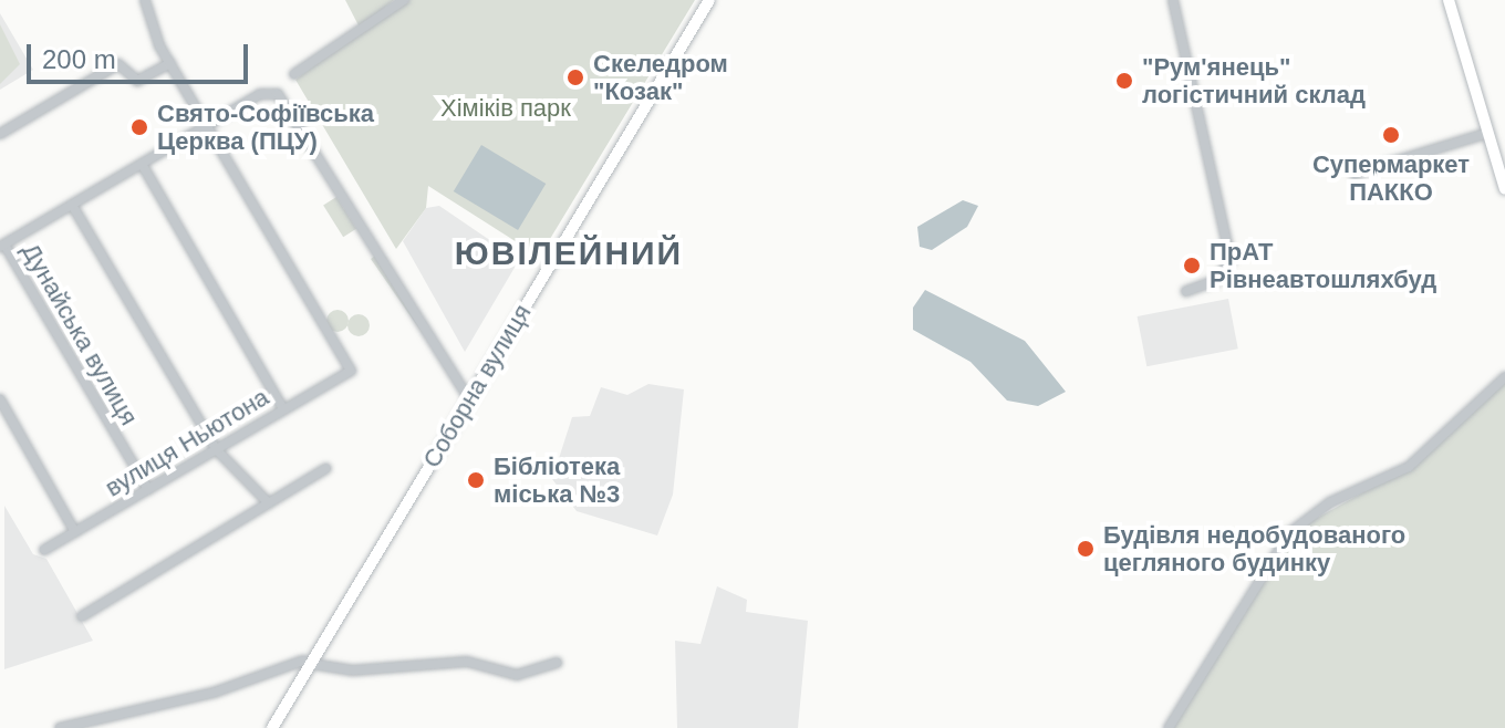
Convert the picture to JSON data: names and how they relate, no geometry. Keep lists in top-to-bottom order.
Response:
{
  "streets": {
    "main road": ["Соборна вулиця"],
    "street": ["Дунайська вулиця", "вулиця Ньютона"]
  },
  "crossings": [
    ["Дунайська вулиця", "вулиця Ньютона"]
  ],
  "districts": ["ЮВІЛЕЙНИЙ"],
  "parks": ["Хіміків парк"],
  "places": [
    "Скеледром \"Козак\"",
    "\"Рум'янець\" логістичний склад",
    "Свято-Софіївська Церква (ПЦУ)",
    "Супермаркет ПАККО",
    "ПрАТ Рівнеавтошляхбуд",
    "Бібліотека міська №3",
    "Будівля недобудованого цегляного будинку"
  ],
  "scale_bar": "200 m"
}
